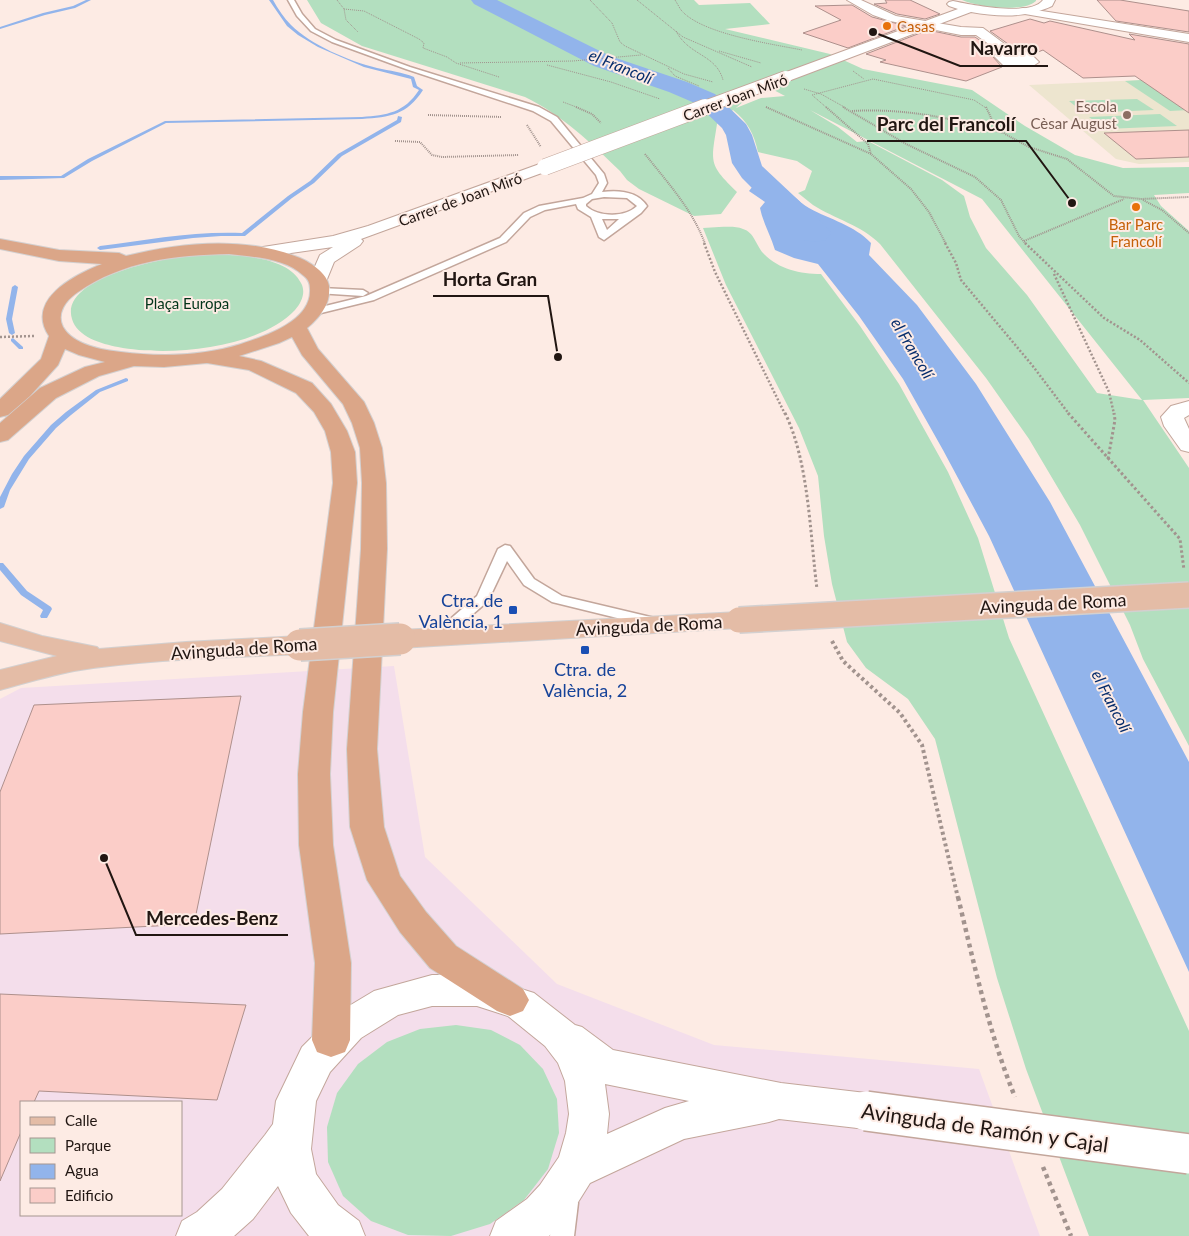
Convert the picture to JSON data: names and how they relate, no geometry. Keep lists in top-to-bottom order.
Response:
{
  "streets": {
    "main road": ["Avinguda de Roma"],
    "street": ["Carrer Joan Miró", "Carrer de Joan Miró", "Avinguda de Ramón y Cajal"]
  },
  "crossings": [
    ["Carrer Joan Miró", "Carrer de Joan Miró"]
  ],
  "water": ["el Francolí"],
  "parks": ["Plaça Europa"],
  "places": {
    "other": [
      "Casas",
      "Navarro",
      "Escola Cèsar August",
      "Parc del Francolí",
      "Bar Parc Francolí",
      "Horta Gran",
      "Mercedes-Benz"
    ],
    "transit": ["Ctra. de València, 1", "Ctra. de València, 2"]
  },
  "legend": [
    "Calle",
    "Parque",
    "Agua",
    "Edificio"
  ]
}
